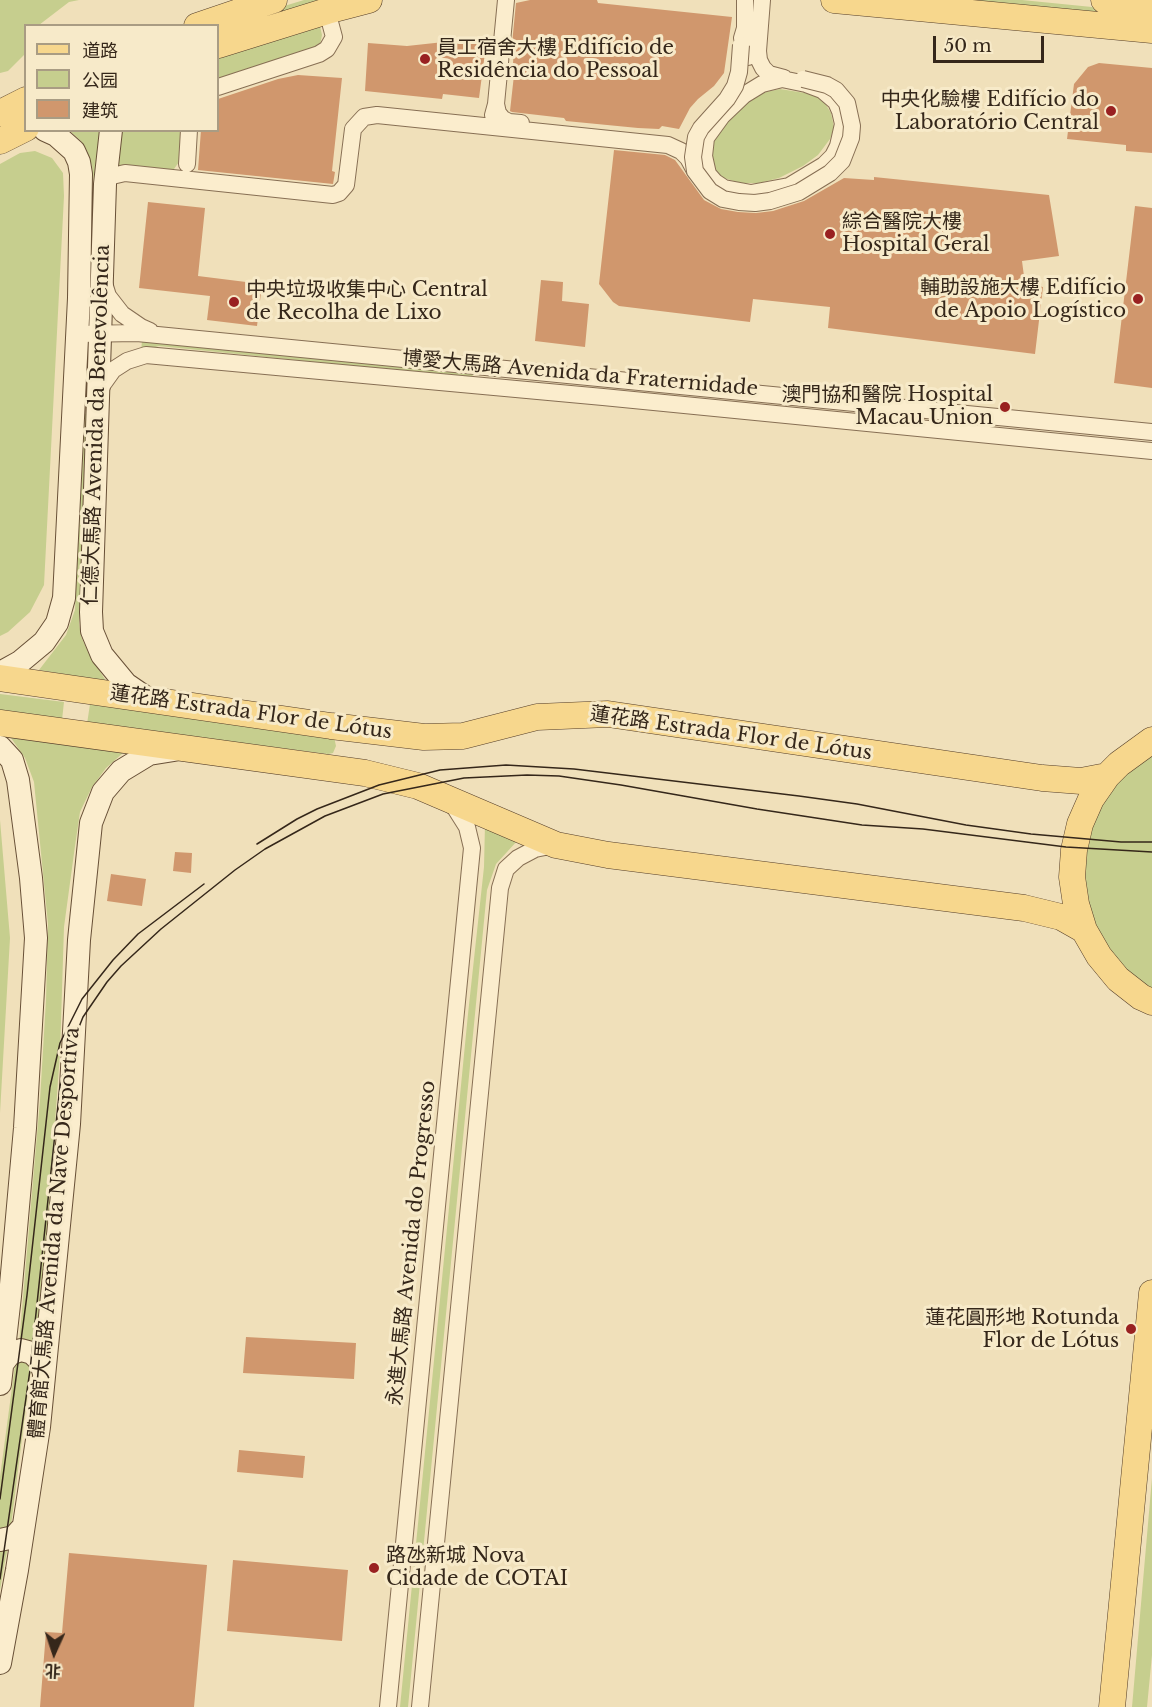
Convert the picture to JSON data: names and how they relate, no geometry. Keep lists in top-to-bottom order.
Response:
{
  "streets": {
    "main road": ["仁德大馬路 Avenida da Benevolência", "蓮花路 Estrada Flor de Lótus", "體育館大馬路 Avenida da Nave Desportiva"],
    "street": ["博愛大馬路 Avenida da Fraternidade", "永進大馬路 Avenida do Progresso"]
  },
  "crossings": [
    ["博愛大馬路 Avenida da Fraternidade", "仁德大馬路 Avenida da Benevolência"],
    ["仁德大馬路 Avenida da Benevolência", "蓮花路 Estrada Flor de Lótus"]
  ],
  "places": [
    "員工宿舍大樓 Edifício de Residência do Pessoal",
    "中央化驗樓 Edifício do Laboratório Central",
    "綜合醫院大樓 Hospital Geral",
    "輔助設施大樓 Edifício de Apoio Logístico",
    "中央垃圾收集中心 Central de Recolha de Lixo",
    "澳門協和醫院 Hospital Macau Union",
    "蓮花圓形地 Rotunda Flor de Lótus",
    "路氹新城 Nova Cidade de COTAI"
  ],
  "legend": ["道路", "公园", "建筑"],
  "scale_bar": "50 m",
  "north": "bottom"
}
